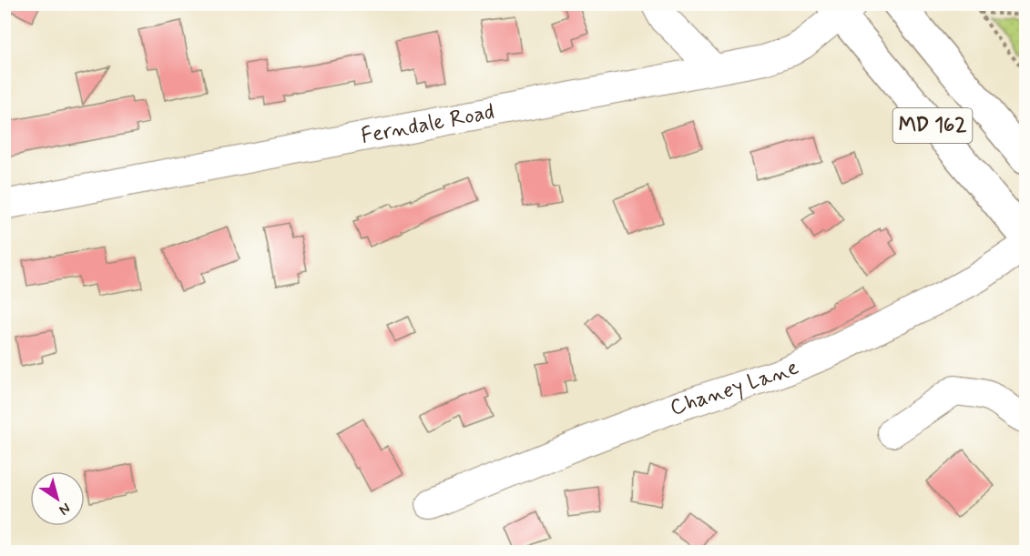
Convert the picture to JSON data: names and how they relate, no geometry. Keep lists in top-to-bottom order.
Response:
{
  "streets": {
    "main road": ["MD 162"],
    "street": ["Ferndale Road", "Chaney Lane"]
  },
  "crossings": [
    ["Ferndale Road", "MD 162"]
  ],
  "north": "bottom right"
}
